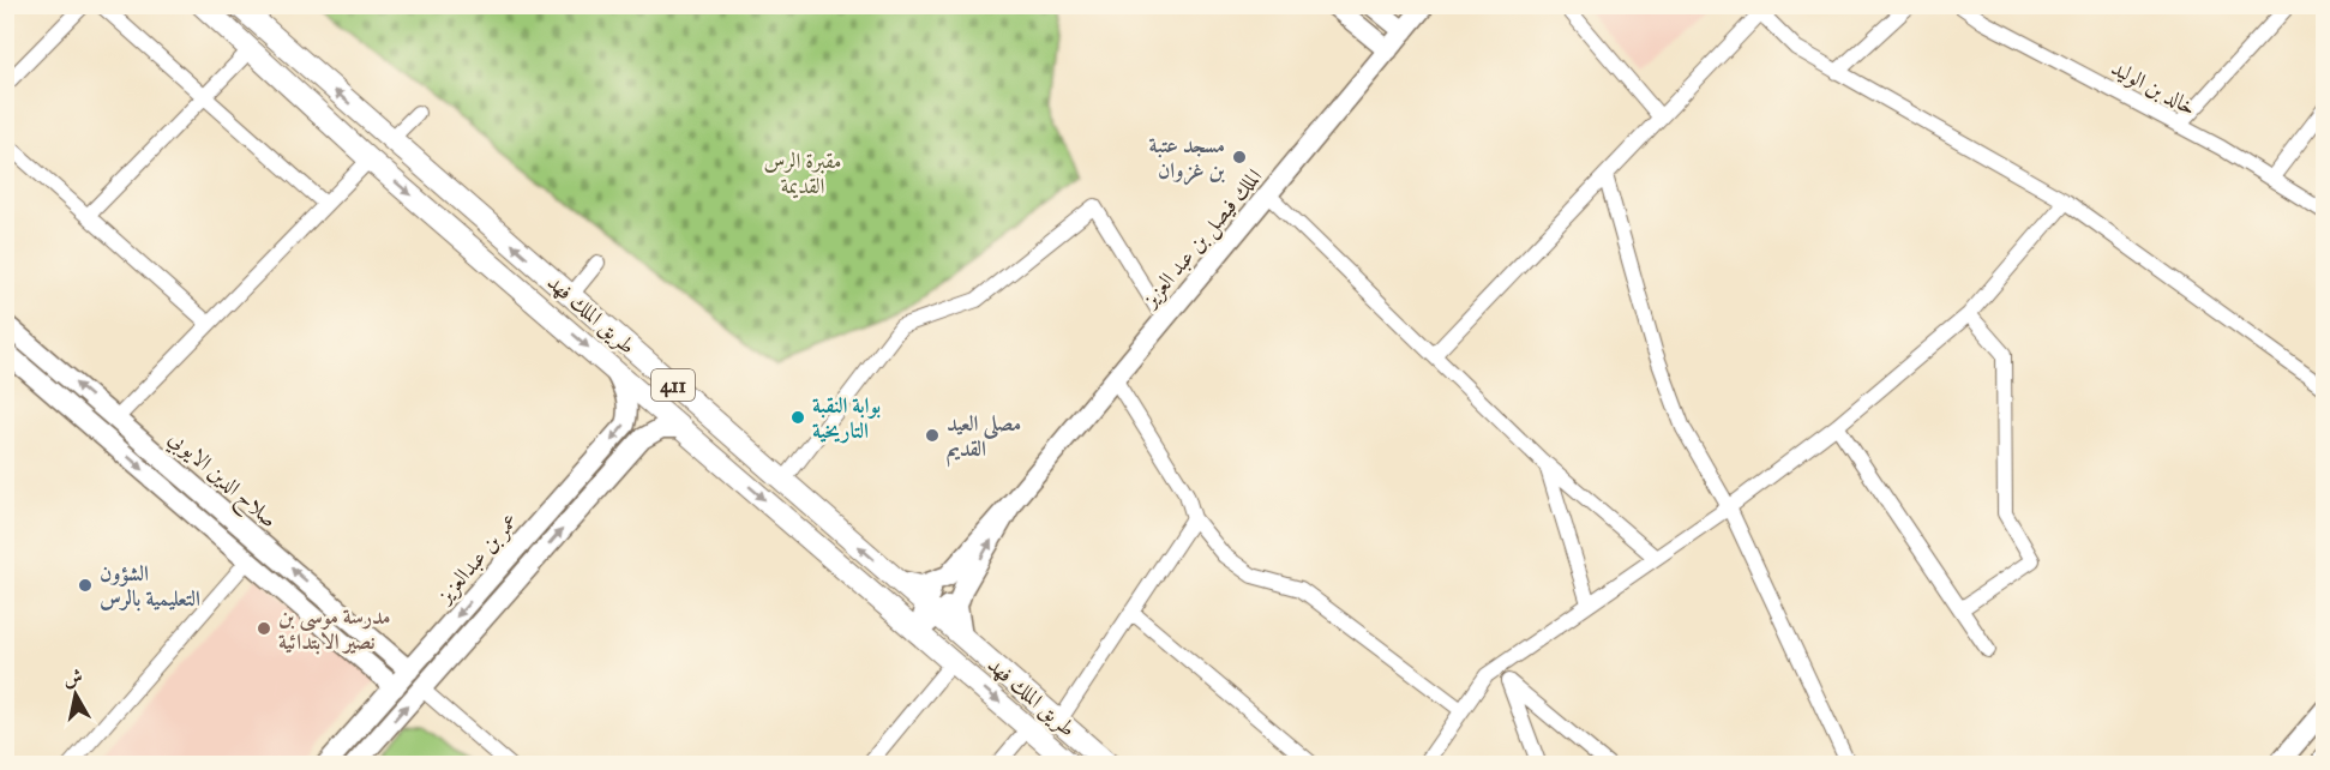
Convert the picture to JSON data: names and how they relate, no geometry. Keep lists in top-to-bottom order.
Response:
{
  "streets": {
    "main road": ["طريق الملك فهد", "411"],
    "street": [
      "خالد بن الوليد",
      "الملك فيصل بن عبد العزيز",
      "صلاح الدين الايوبي",
      "عمر بن عبدالعزيز"
    ]
  },
  "crossings": [
    ["طريق الملك فهد", "عمر بن عبدالعزيز"],
    ["صلاح الدين الايوبي", "عمر بن عبدالعزيز"]
  ],
  "parks": ["مقبرة الرس القديمة"],
  "places": [
    "مسجد عتبة بن غزوان",
    "بوابة النقبة التاريخية",
    "مصلى العيد القديم",
    "الشؤون التعليمية بالرس",
    "مدرسة موسى بن نصير الابتدائية"
  ],
  "north": "top"
}
